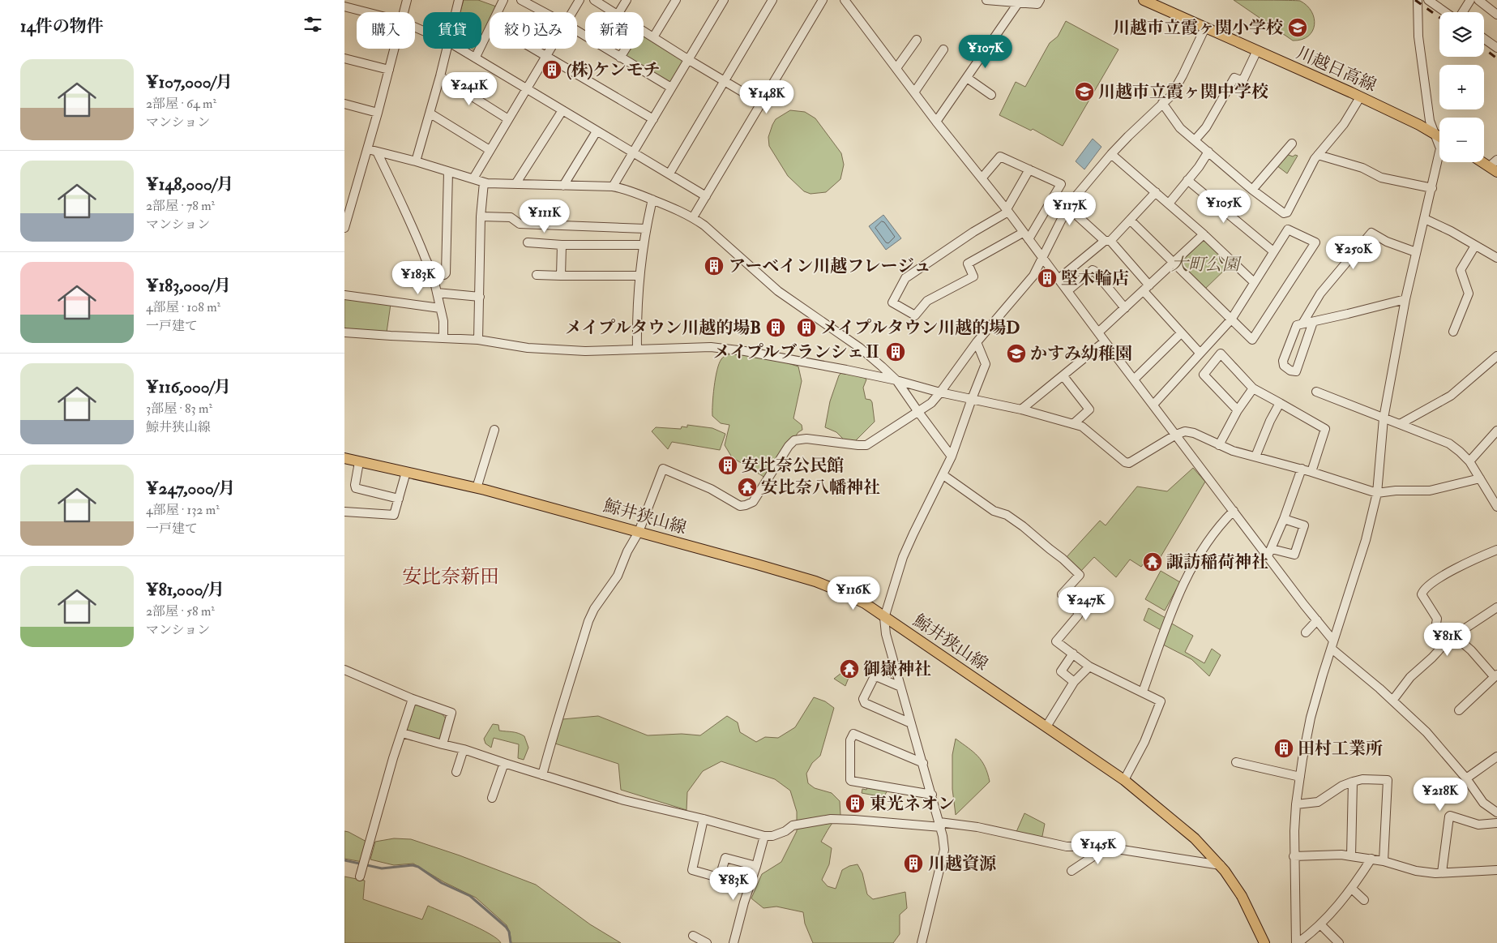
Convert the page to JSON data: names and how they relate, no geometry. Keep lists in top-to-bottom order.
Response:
{
  "streets": {
    "main road": ["川越日高線", "鯨井狭山線"]
  },
  "districts": ["安比奈新田"],
  "parks": ["大町公園"],
  "places": {
    "school or university": ["川越市立霞ヶ関小学校", "川越市立霞ヶ関中学校", "かすみ幼稚園"],
    "building": [
      "(株)ケンモチ",
      "アーベイン川越フレージュ",
      "堅木輪店",
      "メイプルタウン川越的場B",
      "メイプルタウン川越的場D",
      "メイプルブランシェⅡ",
      "安比奈公民館",
      "田村工業所",
      "東光ネオン",
      "川越資源"
    ],
    "temple": ["安比奈八幡神社", "諏訪稲荷神社", "御嶽神社"]
  },
  "page": {
    "heading": "14件の物件",
    "map_buttons": ["+", "−"],
    "chip": [
      "購入",
      "賃貸",
      "絞り込み",
      "新着"
    ],
    "price": [
      "¥107K",
      "¥241K",
      "¥148K",
      "¥105K",
      "¥117K",
      "¥111K",
      "¥250K",
      "¥183K",
      "¥116K",
      "¥247K",
      "¥81K",
      "¥218K",
      "¥145K",
      "¥83K"
    ],
    "list": [
      {
        "name": "¥107,000/月",
        "note": "2部屋 · 64 m² · マンション"
      },
      {
        "name": "¥148,000/月",
        "note": "2部屋 · 78 m² · マンション"
      },
      {
        "name": "¥183,000/月",
        "note": "4部屋 · 108 m² · 一戸建て"
      },
      {
        "name": "¥116,000/月",
        "note": "3部屋 · 83 m² · 鯨井狭山線"
      },
      {
        "name": "¥247,000/月",
        "note": "4部屋 · 132 m² · 一戸建て"
      },
      {
        "name": "¥81,000/月",
        "note": "2部屋 · 58 m² · マンション"
      }
    ]
  }
}
